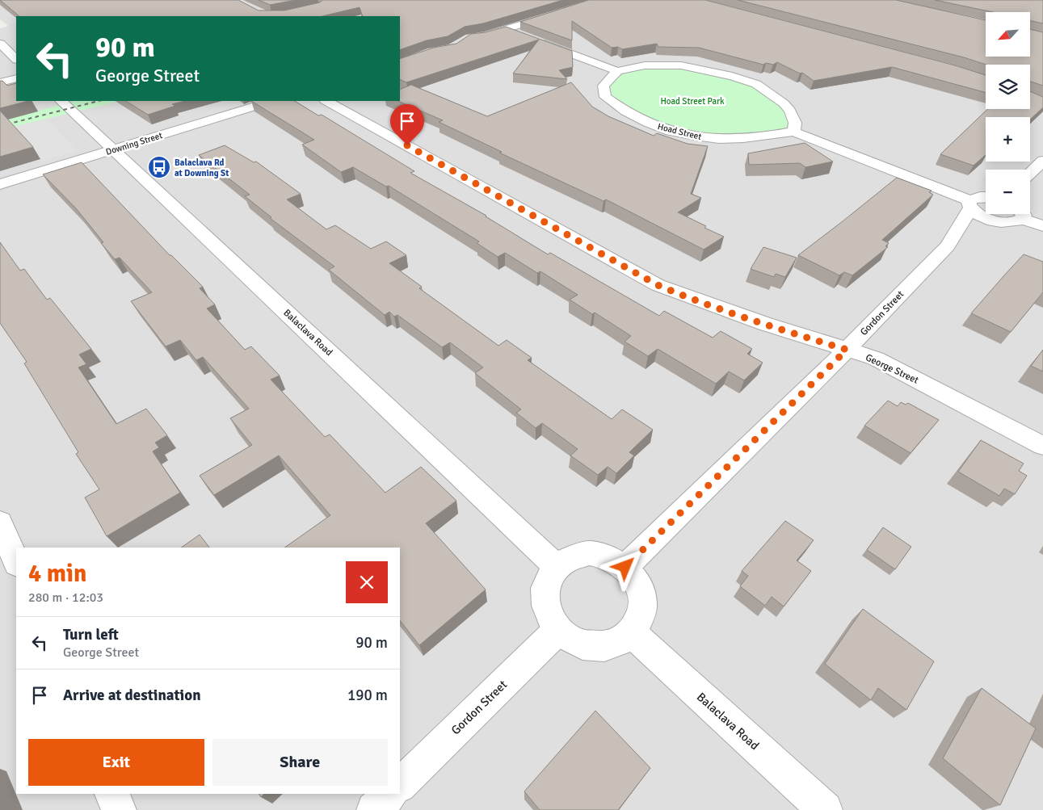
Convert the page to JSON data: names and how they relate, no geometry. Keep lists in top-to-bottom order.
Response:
{
  "streets": {
    "street": [
      "Hoad Street",
      "Downing Street",
      "Gordon Street",
      "Balaclava Road",
      "George Street"
    ]
  },
  "crossings": [
    ["Downing Street", "Balaclava Road"],
    ["Gordon Street", "Balaclava Road"],
    ["Gordon Street", "George Street"]
  ],
  "parks": ["Hoad Street Park"],
  "places": {
    "bus stop": ["Balaclava Rd at Downing St"]
  },
  "north": "bottom left",
  "page": {
    "map_buttons": ["+", "−"],
    "turn": ["90 m", "George Street"],
    "heading": ["4 min", "280 m · 12:03"],
    "list": [
      {
        "name": "Turn left",
        "note": "George Street",
        "value": "90 m"
      },
      {
        "name": "Arrive at destination",
        "value": "190 m"
      }
    ],
    "buttons": ["Exit", "Share"]
  }
}
